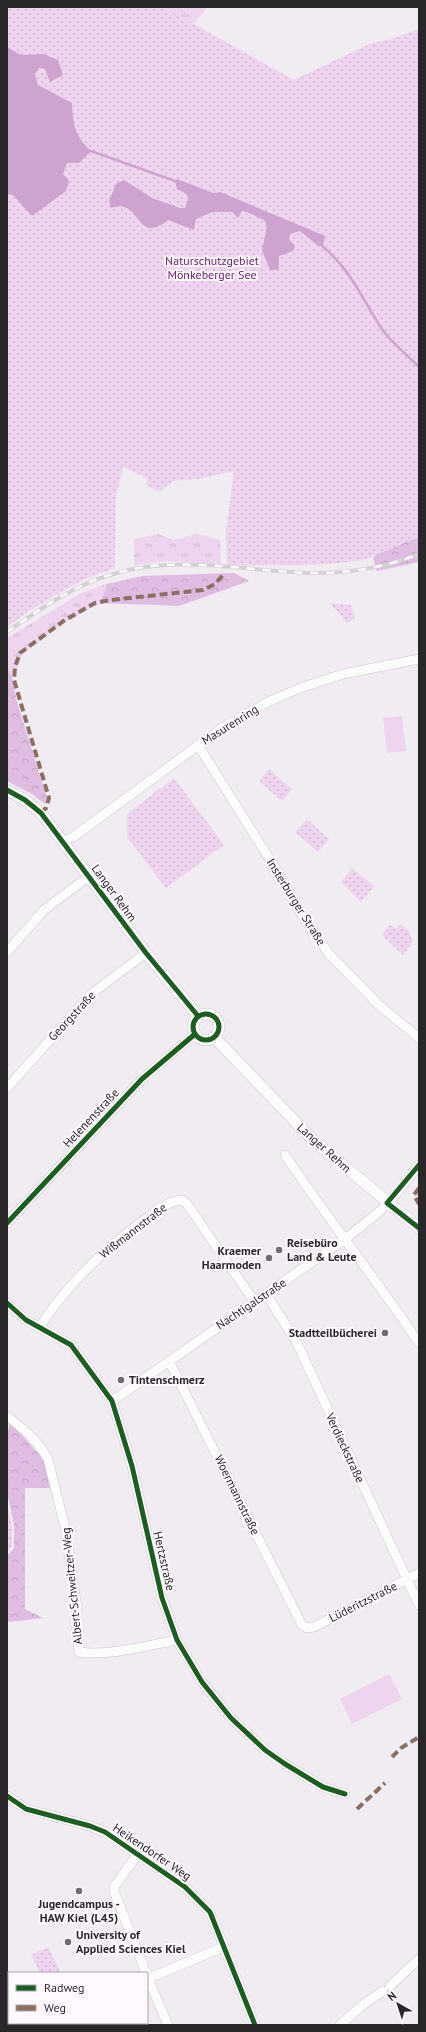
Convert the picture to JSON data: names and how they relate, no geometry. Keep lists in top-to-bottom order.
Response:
{
  "streets": {
    "street": [
      "Masurenring",
      "Langer Rehm",
      "Insterburger Straße",
      "Georgstraße",
      "Helenenstraße",
      "Wißmannstraße",
      "Nachtigalstraße",
      "Verdieckstraße",
      "Woermannstraße",
      "Hertzstraße",
      "Albert-Schweitzer-Weg",
      "Lüderitzstraße",
      "Heikendorfer Weg"
    ]
  },
  "crossings": [
    ["Masurenring", "Langer Rehm"],
    ["Masurenring", "Insterburger Straße"],
    ["Langer Rehm", "Georgstraße"],
    ["Langer Rehm", "Helenenstraße"],
    ["Langer Rehm", "Nachtigalstraße"],
    ["Wißmannstraße", "Nachtigalstraße"],
    ["Wißmannstraße", "Hertzstraße"],
    ["Nachtigalstraße", "Verdieckstraße"],
    ["Nachtigalstraße", "Woermannstraße"],
    ["Nachtigalstraße", "Hertzstraße"],
    ["Verdieckstraße", "Lüderitzstraße"],
    ["Woermannstraße", "Lüderitzstraße"],
    ["Hertzstraße", "Albert-Schweitzer-Weg"]
  ],
  "parks": ["Naturschutzgebiet Mönkeberger See"],
  "places": [
    "Reisebüro Land & Leute",
    "Kraemer Haarmoden",
    "Stadtteilbücherei",
    "Tintenschmerz",
    "Jugendcampus - HAW Kiel (L45)",
    "University of Applied Sciences Kiel"
  ],
  "legend": ["Radweg", "Weg"],
  "north": "top left"
}
